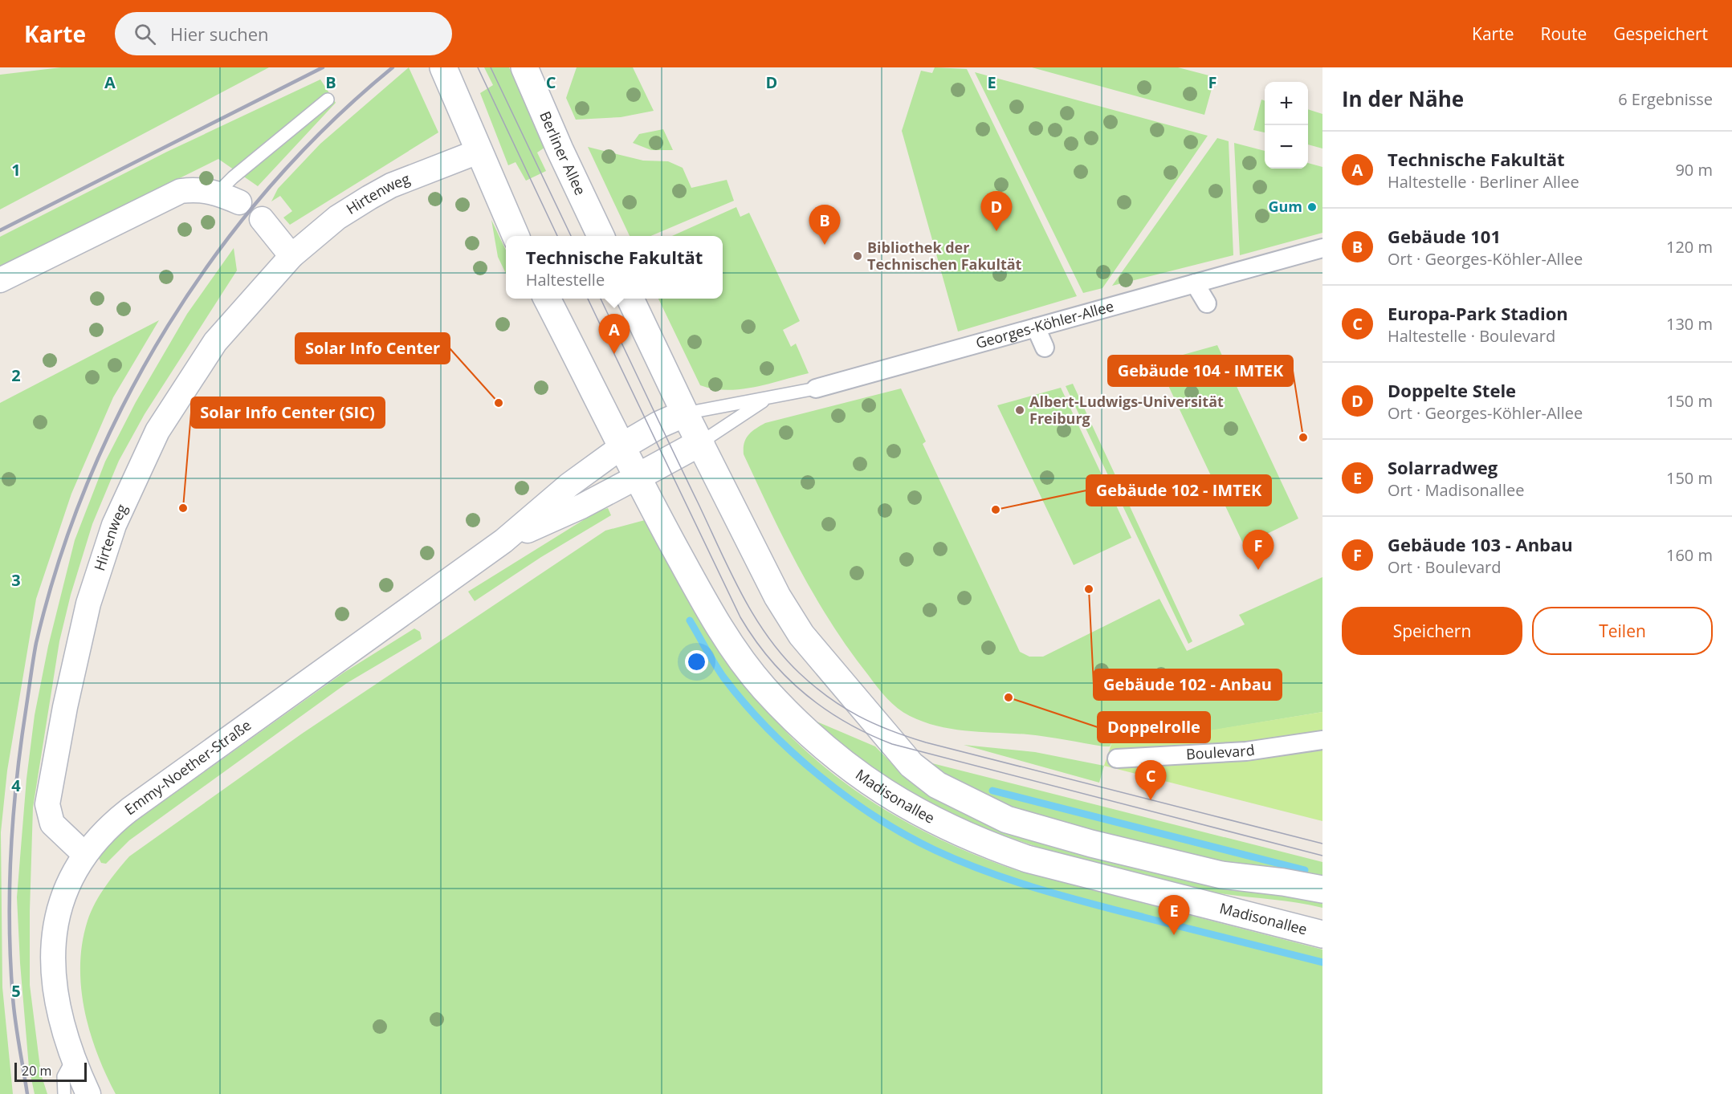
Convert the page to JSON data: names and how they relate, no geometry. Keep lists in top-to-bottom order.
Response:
{
  "streets": {
    "main road": ["Berliner Allee", "Madisonallee"],
    "street": [
      "Hirtenweg",
      "Georges-Köhler-Allee",
      "Boulevard",
      "Emmy-Noether-Straße"
    ]
  },
  "crossings": [
    ["Hirtenweg", "Emmy-Noether-Straße"],
    ["Emmy-Noether-Straße", "Madisonallee"]
  ],
  "places": [
    "Gum",
    "Bibliothek der Technischen Fakultät",
    "Solar Info Center",
    "Albert-Ludwigs-Universität Freiburg",
    "Gebäude 104 - IMTEK",
    "Solar Info Center (SIC)",
    "Gebäude 102 - IMTEK",
    "Gebäude 102 - Anbau",
    "Doppelrolle"
  ],
  "scale_bar": "20 m",
  "page": {
    "header": "Karte",
    "search": "Hier suchen",
    "nav": ["Karte", "Route", "Gespeichert"],
    "heading": ["In der Nähe", "6 Ergebnisse"],
    "map_buttons": ["+", "−"],
    "list": [
      {
        "mark": "A",
        "name": "Technische Fakultät",
        "note": "Haltestelle · Berliner Allee",
        "value": "90 m"
      },
      {
        "mark": "B",
        "name": "Gebäude 101",
        "note": "Ort · Georges-Köhler-Allee",
        "value": "120 m"
      },
      {
        "mark": "C",
        "name": "Europa-Park Stadion",
        "note": "Haltestelle · Boulevard",
        "value": "130 m"
      },
      {
        "mark": "D",
        "name": "Doppelte Stele",
        "note": "Ort · Georges-Köhler-Allee",
        "value": "150 m"
      },
      {
        "mark": "E",
        "name": "Solarradweg",
        "note": "Ort · Madisonallee",
        "value": "150 m"
      },
      {
        "mark": "F",
        "name": "Gebäude 103 - Anbau",
        "note": "Ort · Boulevard",
        "value": "160 m"
      }
    ],
    "pins": [
      "D",
      "B",
      "A",
      "F",
      "C",
      "E"
    ],
    "popup": ["Technische Fakultät", "Haltestelle"],
    "buttons": ["Speichern", "Teilen"],
    "scale": "20 m"
  },
  "grid": {
    "columns": [
      "A",
      "B",
      "C",
      "D",
      "E",
      "F"
    ],
    "rows": [
      "1",
      "2",
      "3",
      "4",
      "5"
    ]
  }
}
